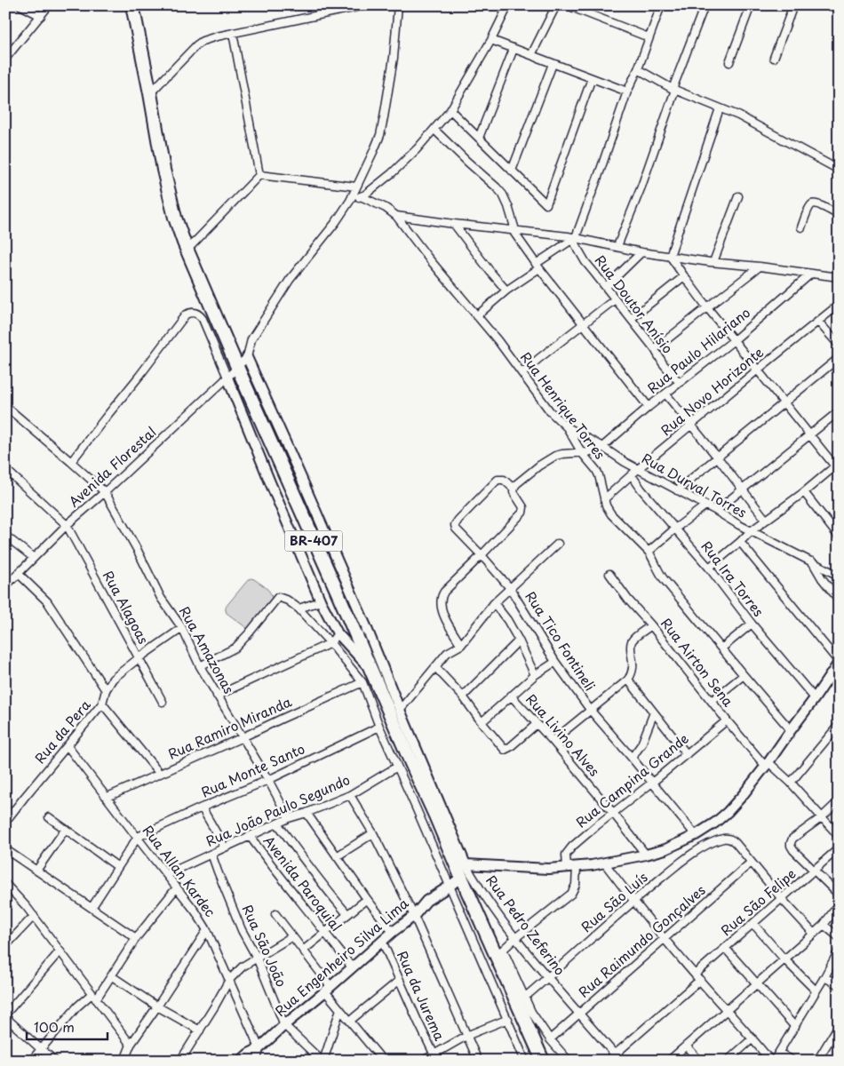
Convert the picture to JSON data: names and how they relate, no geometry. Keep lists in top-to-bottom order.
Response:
{
  "streets": {
    "highway": ["BR-407"],
    "street": [
      "Rua Doutor Anísio",
      "Rua Paulo Hilariano",
      "Rua Novo Horizonte",
      "Rua Henrique Torres",
      "Avenida Florestal",
      "Rua Durval Torres",
      "Rua Ira Torres",
      "Rua Alagoas",
      "Rua Tico Fontineli",
      "Rua Amazonas",
      "Rua Airton Sena",
      "Rua Ramiro Miranda",
      "Rua da Pera",
      "Rua Livino Alves",
      "Rua Monte Santo",
      "Rua Campina Grande",
      "Rua João Paulo Segundo",
      "Rua Allan Kardec",
      "Avenida Paroquial",
      "Rua São Luís",
      "Rua São Felipe",
      "Rua Pedro Zeferino",
      "Rua Raimundo Gonçalves",
      "Rua São João",
      "Rua Engenheiro Silva Lima",
      "Rua da Jurema"
    ]
  },
  "crossings": [
    ["Rua Doutor Anísio", "Rua Paulo Hilariano"],
    ["Rua Paulo Hilariano", "Rua Durval Torres"],
    ["Rua Novo Horizonte", "Rua Henrique Torres"],
    ["Rua Novo Horizonte", "Rua Durval Torres"],
    ["Rua Novo Horizonte", "Rua Ira Torres"],
    ["Rua Henrique Torres", "Rua Durval Torres"],
    ["Avenida Florestal", "BR-407"],
    ["Avenida Florestal", "Rua Alagoas"],
    ["Avenida Florestal", "Rua Amazonas"],
    ["BR-407", "Rua São Luís"],
    ["BR-407", "Rua Pedro Zeferino"],
    ["BR-407", "Rua Engenheiro Silva Lima"],
    ["Rua Alagoas", "Rua da Pera"],
    ["Rua Tico Fontineli", "Rua Campina Grande"],
    ["Rua Amazonas", "Rua Ramiro Miranda"],
    ["Rua Amazonas", "Rua da Pera"],
    ["Rua Amazonas", "Rua Monte Santo"],
    ["Rua Amazonas", "Rua João Paulo Segundo"],
    ["Rua Airton Sena", "Rua Campina Grande"],
    ["Rua Ramiro Miranda", "Rua Allan Kardec"],
    ["Rua da Pera", "Rua Allan Kardec"],
    ["Rua Livino Alves", "Rua Campina Grande"],
    ["Rua Monte Santo", "Rua Allan Kardec"],
    ["Rua João Paulo Segundo", "Rua Allan Kardec"],
    ["Rua João Paulo Segundo", "Avenida Paroquial"],
    ["Rua João Paulo Segundo", "Rua São João"],
    ["Rua Allan Kardec", "Rua Engenheiro Silva Lima"],
    ["Avenida Paroquial", "Rua Engenheiro Silva Lima"],
    ["Rua São Luís", "Rua Pedro Zeferino"],
    ["Rua São Luís", "Rua Raimundo Gonçalves"],
    ["Rua São Felipe", "Rua Pedro Zeferino"],
    ["Rua Pedro Zeferino", "Rua Raimundo Gonçalves"],
    ["Rua Pedro Zeferino", "Rua Engenheiro Silva Lima"],
    ["Rua São João", "Rua Engenheiro Silva Lima"],
    ["Rua Engenheiro Silva Lima", "Rua da Jurema"]
  ],
  "scale_bar": "100 m"
}
